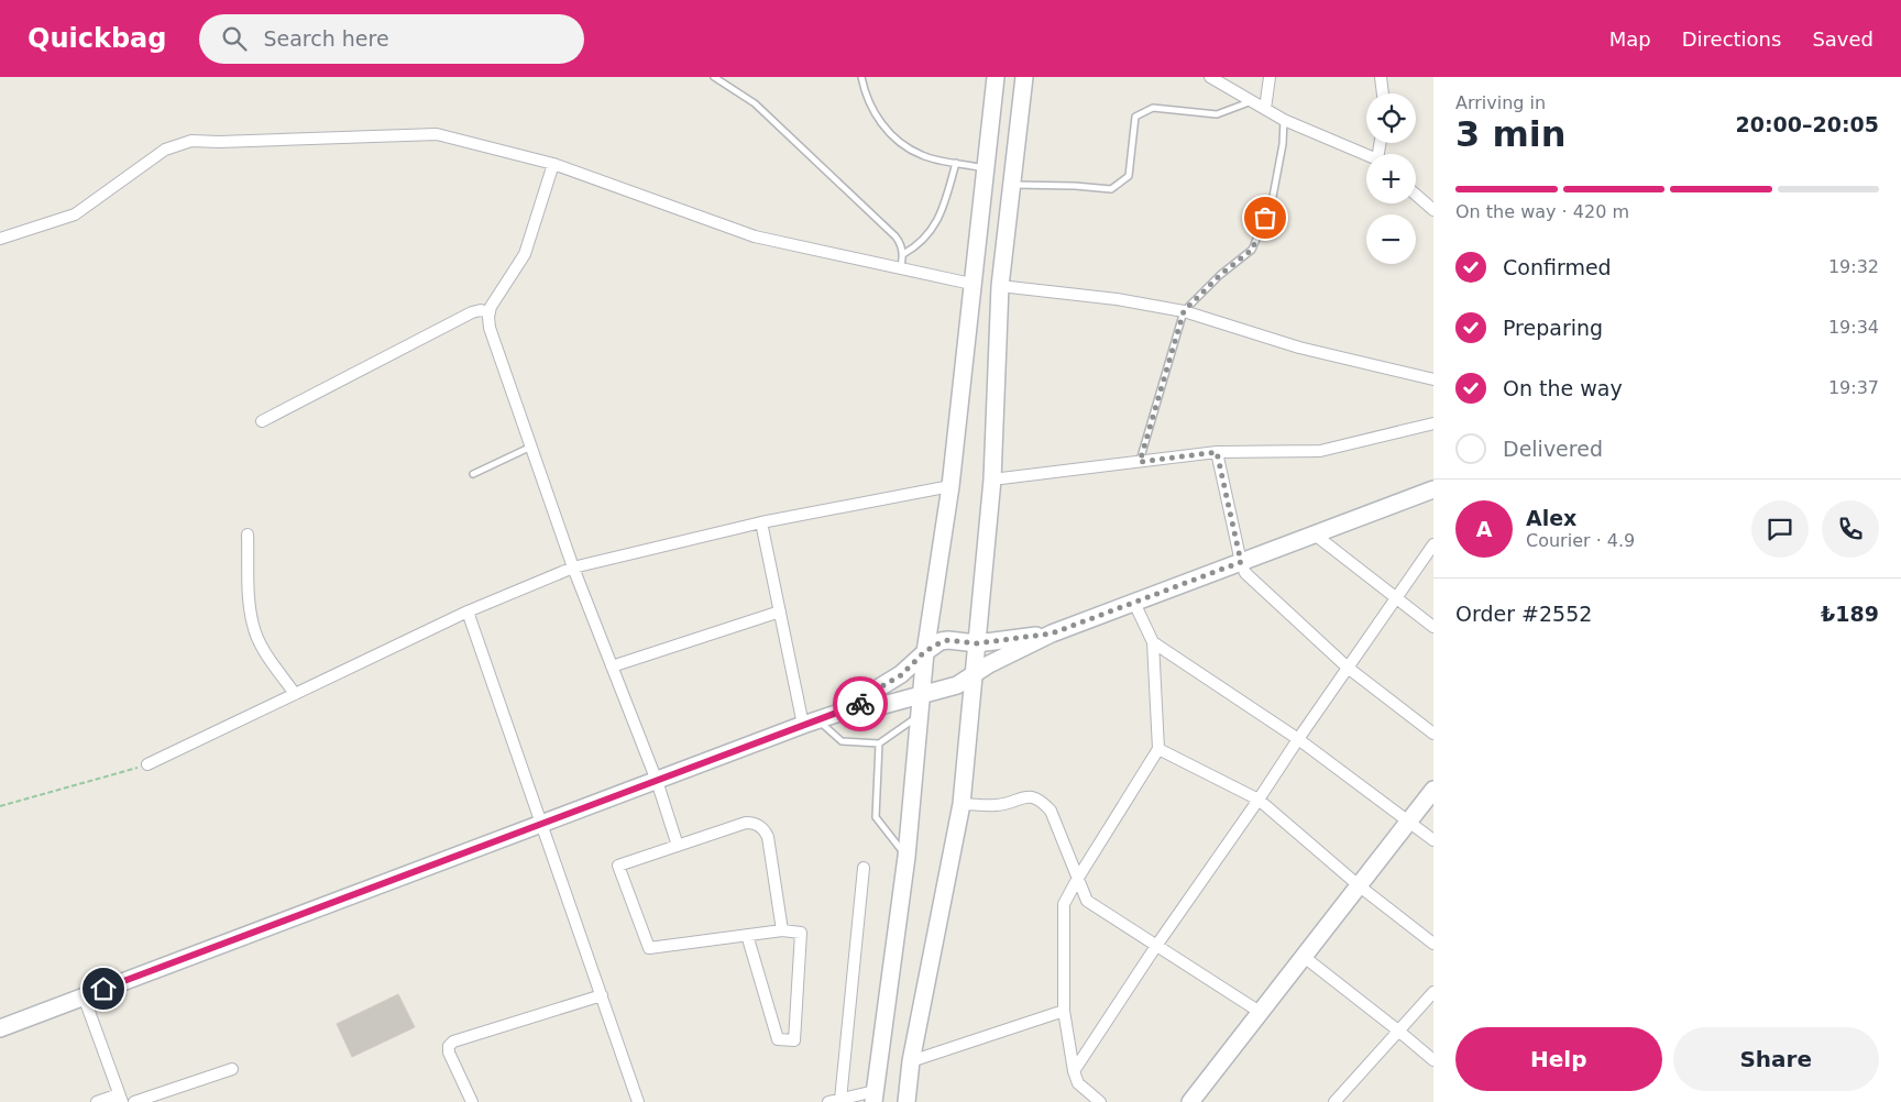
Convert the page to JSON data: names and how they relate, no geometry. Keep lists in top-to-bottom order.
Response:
{
  "page": {
    "header": "Quickbag",
    "search": "Search here",
    "nav": ["Map", "Directions", "Saved"],
    "heading": ["3 min", "Arriving in", "20:00–20:05"],
    "panel": [
      "Alex",
      "Courier · 4.9",
      "Order #2552",
      "₺189"
    ],
    "map_buttons": ["+", "−"],
    "bar": "On the way · 420 m",
    "list": [
      ["Confirmed", "19:32"],
      ["Preparing", "19:34"],
      ["On the way", "19:37"],
      "Delivered"
    ],
    "round": "A",
    "buttons": ["Help", "Share"]
  }
}
